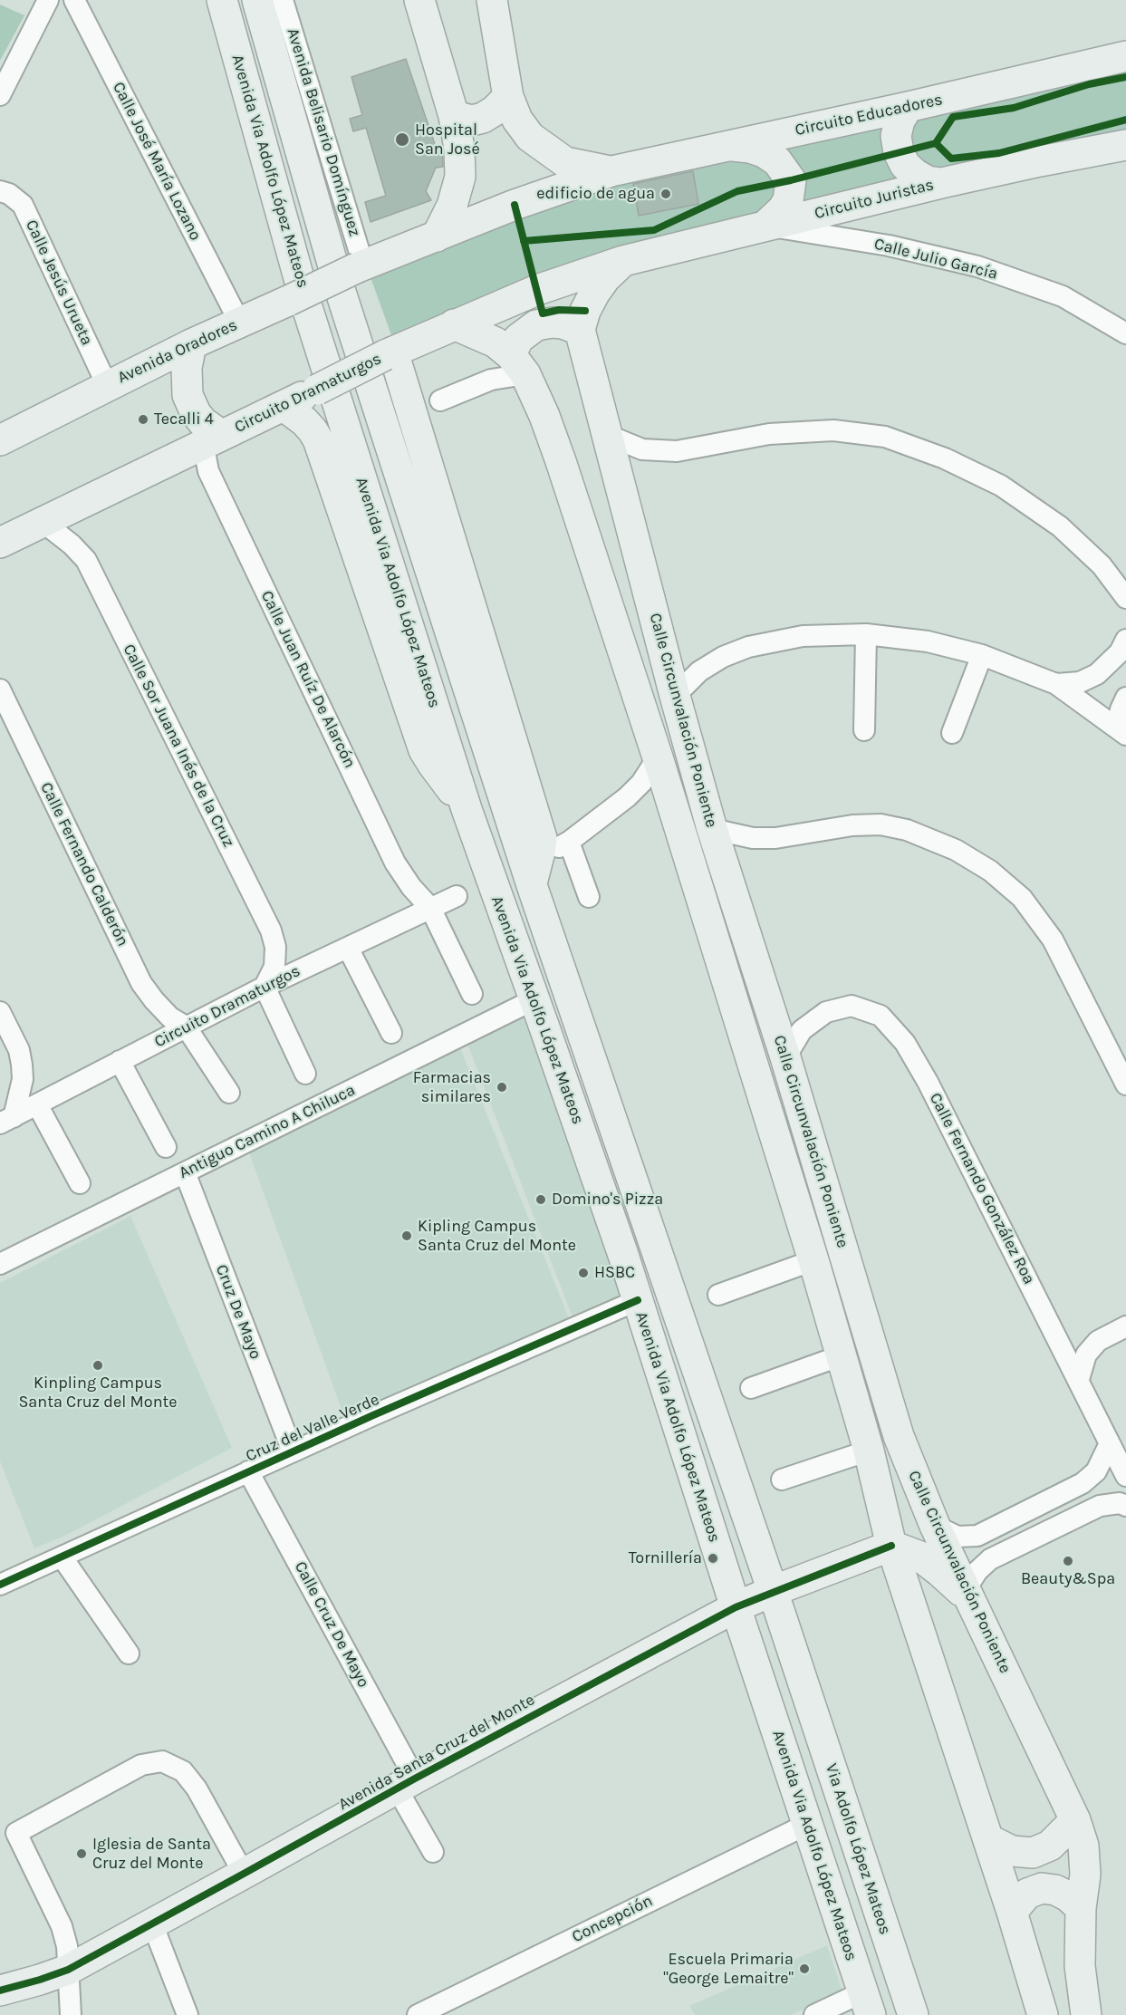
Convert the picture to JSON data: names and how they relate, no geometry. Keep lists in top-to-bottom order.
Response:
{
  "streets": {
    "main road": [
      "Circuito Educadores",
      "Avenida Via Adolfo López Mateos",
      "Circuito Juristas",
      "Avenida Oradores",
      "Circuito Dramaturgos",
      "Calle Circunvalación Poniente",
      "Avenida Santa Cruz del Monte",
      "Via Adolfo López Mateos"
    ],
    "street": [
      "Avenida Belisario Domínguez",
      "Calle José María Lozano",
      "Calle Julio García",
      "Calle Jesús Urueta",
      "Calle Juan Ruíz De Alarcón",
      "Calle Sor Juana Inés de la Cruz",
      "Calle Fernando Calderón",
      "Antiguo Camino A Chiluca",
      "Calle Fernando González Roa",
      "Cruz De Mayo",
      "Cruz del Valle Verde",
      "Calle Cruz De Mayo",
      "Concepción"
    ]
  },
  "crossings": [
    ["Circuito Educadores", "Avenida Belisario Domínguez"],
    ["Circuito Educadores", "Avenida Oradores"],
    ["Avenida Belisario Domínguez", "Avenida Oradores"],
    ["Calle José María Lozano", "Avenida Oradores"],
    ["Avenida Via Adolfo López Mateos", "Antiguo Camino A Chiluca"],
    ["Avenida Via Adolfo López Mateos", "Cruz del Valle Verde"],
    ["Avenida Via Adolfo López Mateos", "Avenida Santa Cruz del Monte"],
    ["Avenida Via Adolfo López Mateos", "Via Adolfo López Mateos"],
    ["Avenida Via Adolfo López Mateos", "Concepción"],
    ["Circuito Juristas", "Calle Julio García"],
    ["Circuito Juristas", "Circuito Dramaturgos"],
    ["Calle Jesús Urueta", "Avenida Oradores"],
    ["Circuito Dramaturgos", "Calle Juan Ruíz De Alarcón"],
    ["Circuito Dramaturgos", "Calle Sor Juana Inés de la Cruz"],
    ["Circuito Dramaturgos", "Calle Fernando Calderón"],
    ["Calle Circunvalación Poniente", "Calle Fernando González Roa"],
    ["Calle Circunvalación Poniente", "Avenida Santa Cruz del Monte"],
    ["Antiguo Camino A Chiluca", "Cruz De Mayo"],
    ["Cruz De Mayo", "Cruz del Valle Verde"],
    ["Cruz del Valle Verde", "Calle Cruz De Mayo"],
    ["Calle Cruz De Mayo", "Avenida Santa Cruz del Monte"]
  ],
  "places": [
    "Hospital San José",
    "edificio de agua",
    "Tecalli 4",
    "Farmacias similares",
    "Domino's Pizza",
    "Kipling Campus Santa Cruz del Monte",
    "HSBC",
    "Kinpling Campus Santa Cruz del Monte",
    "Tornillería",
    "Beauty&Spa",
    "Iglesia de Santa Cruz del Monte",
    "Escuela Primaria \"George Lemaitre\""
  ]
}
